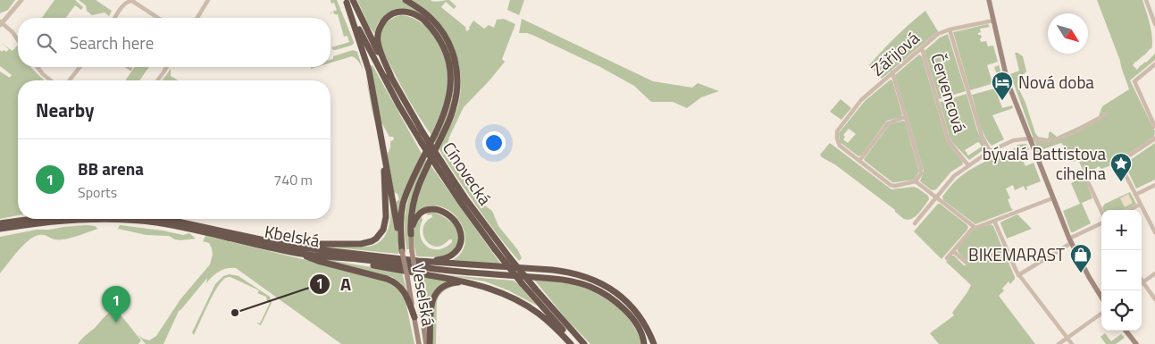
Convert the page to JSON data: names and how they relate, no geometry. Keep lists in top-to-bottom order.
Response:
{
  "streets": {
    "highway": ["Cínovecká", "Kbelská"],
    "main road": ["Veselská"],
    "street": ["Zářijová", "Červencová"]
  },
  "crossings": [
    ["Zářijová", "Červencová"]
  ],
  "places": {
    "hotel": ["Nová doba"],
    "place": ["bývalá Battistova cihelna"],
    "shop": ["BIKEMARAST"],
    "other": ["A"]
  },
  "north": "bottom right",
  "page": {
    "search": "Search here",
    "heading": "Nearby",
    "list": [
      {
        "mark": "1",
        "name": "BB arena",
        "note": "Sports",
        "value": "740 m"
      }
    ],
    "map_buttons": ["+", "−"],
    "pins": "1"
  }
}
